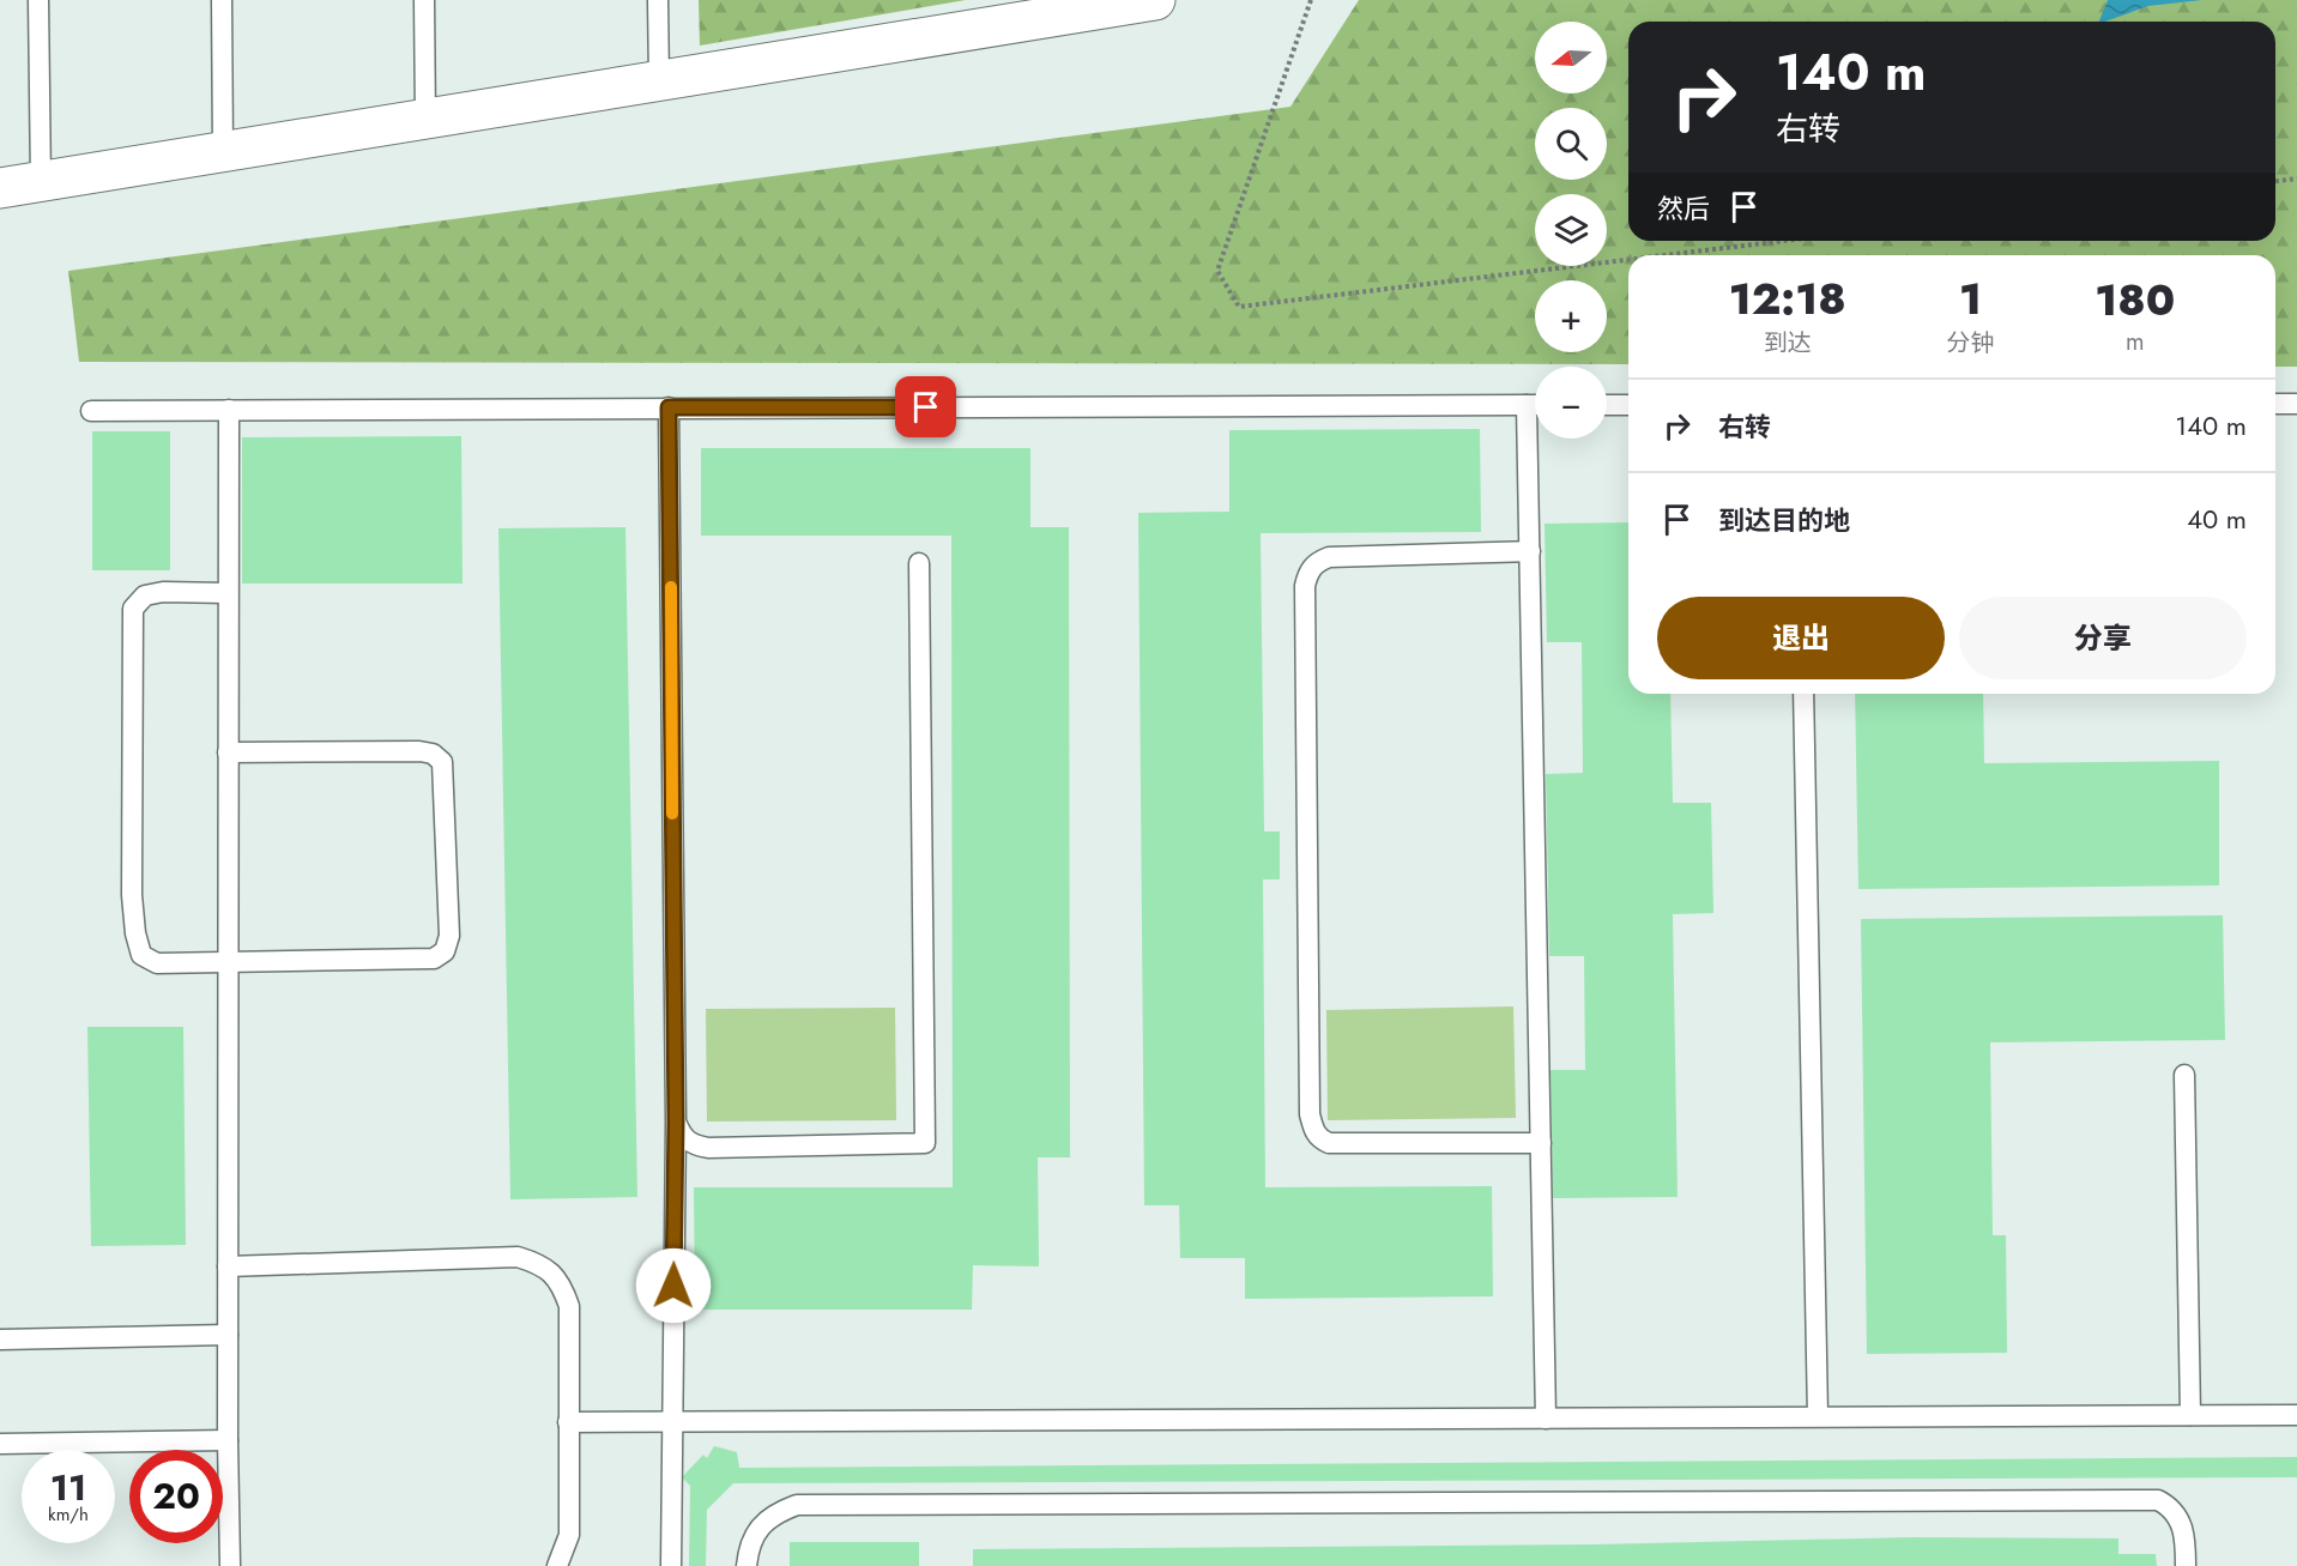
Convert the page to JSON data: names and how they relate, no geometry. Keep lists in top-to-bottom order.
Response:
{
  "north": "left",
  "page": {
    "map_buttons": ["+", "−"],
    "turn": ["140 m", "右转"],
    "then": "然后",
    "eta": [
      "12:18",
      "到达",
      "1",
      "分钟",
      "180",
      "m"
    ],
    "list": [
      {
        "name": "右转",
        "value": "140 m"
      },
      {
        "name": "到达目的地",
        "value": "40 m"
      }
    ],
    "buttons": ["退出", "分享"],
    "speed": "11 km/h",
    "limit": "20"
  }
}
